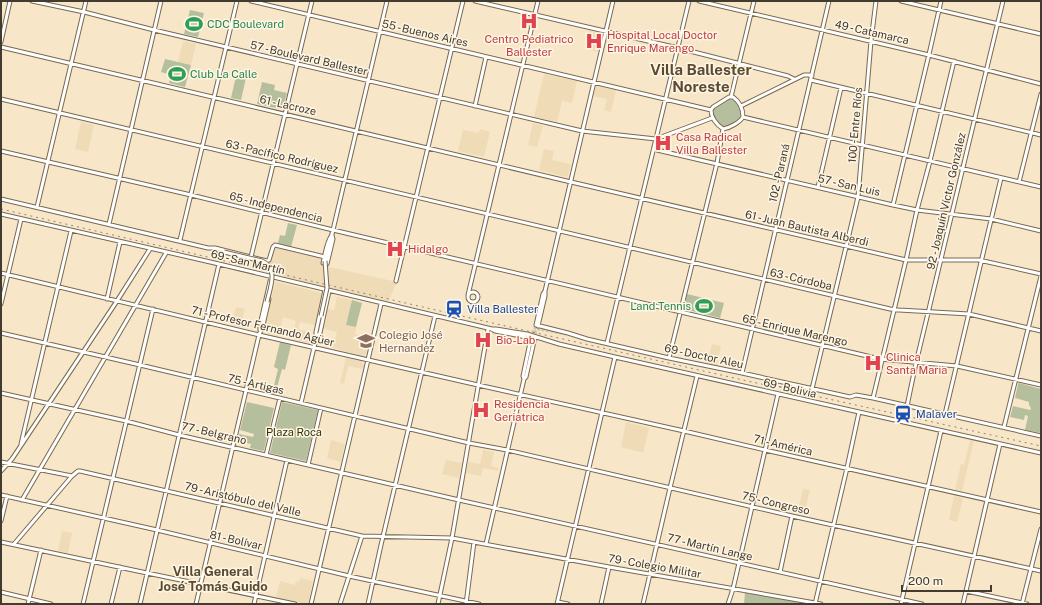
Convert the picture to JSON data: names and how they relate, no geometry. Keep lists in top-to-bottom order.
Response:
{
  "streets": {
    "street": [
      "49 - Catamarca",
      "55 - Buenos Aires",
      "57 - Boulevard Ballester",
      "61 - Lacroze",
      "100 - Entre Ríos",
      "63 - Pacífico Rodríguez",
      "102 - Paraná",
      "57 - San Luis",
      "92 - Joaquín Víctor González",
      "65 - Independencia",
      "61 - Juan Bautista Alberdi",
      "69 - San Martín",
      "63 - Córdoba",
      "71 - Profesor Fernando Agüer",
      "65 - Enrique Marengo",
      "69 - Doctor Aleu",
      "75 - Artigas",
      "69 - Bolivia",
      "77 - Belgrano",
      "71 - América",
      "79 - Aristóbulo del Valle",
      "75 - Congreso",
      "81 - Bolívar",
      "77 - Martín Lange",
      "79 - Colegio Militar"
    ]
  },
  "crossings": [
    ["49 - Catamarca", "100 - Entre Ríos"],
    ["49 - Catamarca", "102 - Paraná"],
    ["49 - Catamarca", "92 - Joaquín Víctor González"],
    ["61 - Lacroze", "61 - Juan Bautista Alberdi"],
    ["100 - Entre Ríos", "57 - San Luis"],
    ["100 - Entre Ríos", "61 - Juan Bautista Alberdi"],
    ["100 - Entre Ríos", "63 - Córdoba"],
    ["100 - Entre Ríos", "65 - Enrique Marengo"],
    ["100 - Entre Ríos", "69 - Doctor Aleu"],
    ["63 - Pacífico Rodríguez", "63 - Córdoba"],
    ["102 - Paraná", "57 - San Luis"],
    ["102 - Paraná", "61 - Juan Bautista Alberdi"],
    ["102 - Paraná", "63 - Córdoba"],
    ["102 - Paraná", "65 - Enrique Marengo"],
    ["102 - Paraná", "69 - Doctor Aleu"],
    ["57 - San Luis", "92 - Joaquín Víctor González"],
    ["92 - Joaquín Víctor González", "61 - Juan Bautista Alberdi"],
    ["92 - Joaquín Víctor González", "63 - Córdoba"],
    ["92 - Joaquín Víctor González", "65 - Enrique Marengo"],
    ["92 - Joaquín Víctor González", "69 - Doctor Aleu"],
    ["65 - Independencia", "65 - Enrique Marengo"],
    ["65 - Independencia", "69 - Doctor Aleu"],
    ["69 - San Martín", "69 - Bolivia"],
    ["71 - Profesor Fernando Agüer", "71 - América"],
    ["65 - Enrique Marengo", "69 - Doctor Aleu"],
    ["75 - Artigas", "75 - Congreso"],
    ["77 - Belgrano", "77 - Martín Lange"],
    ["79 - Aristóbulo del Valle", "79 - Colegio Militar"]
  ],
  "districts": ["Villa Ballester Noreste", "Villa General José Tomás Guido"],
  "parks": ["Plaza Roca"],
  "places": {
    "hospital": [
      "Centro Pediatrico Ballester",
      "Hospital Local Doctor Enrique Marengo",
      "Casa Radical Villa Ballester",
      "Hidalgo",
      "Bio-Lab",
      "Clinica Santa Maria",
      "Residencia Geriatrica"
    ],
    "sports": ["CDC Boulevard", "Club La Calle", "Land Tennis"],
    "station": ["Villa Ballester", "Malaver"],
    "school or university": ["Colegio José Hernandez"]
  },
  "scale_bar": "200 m"
}
